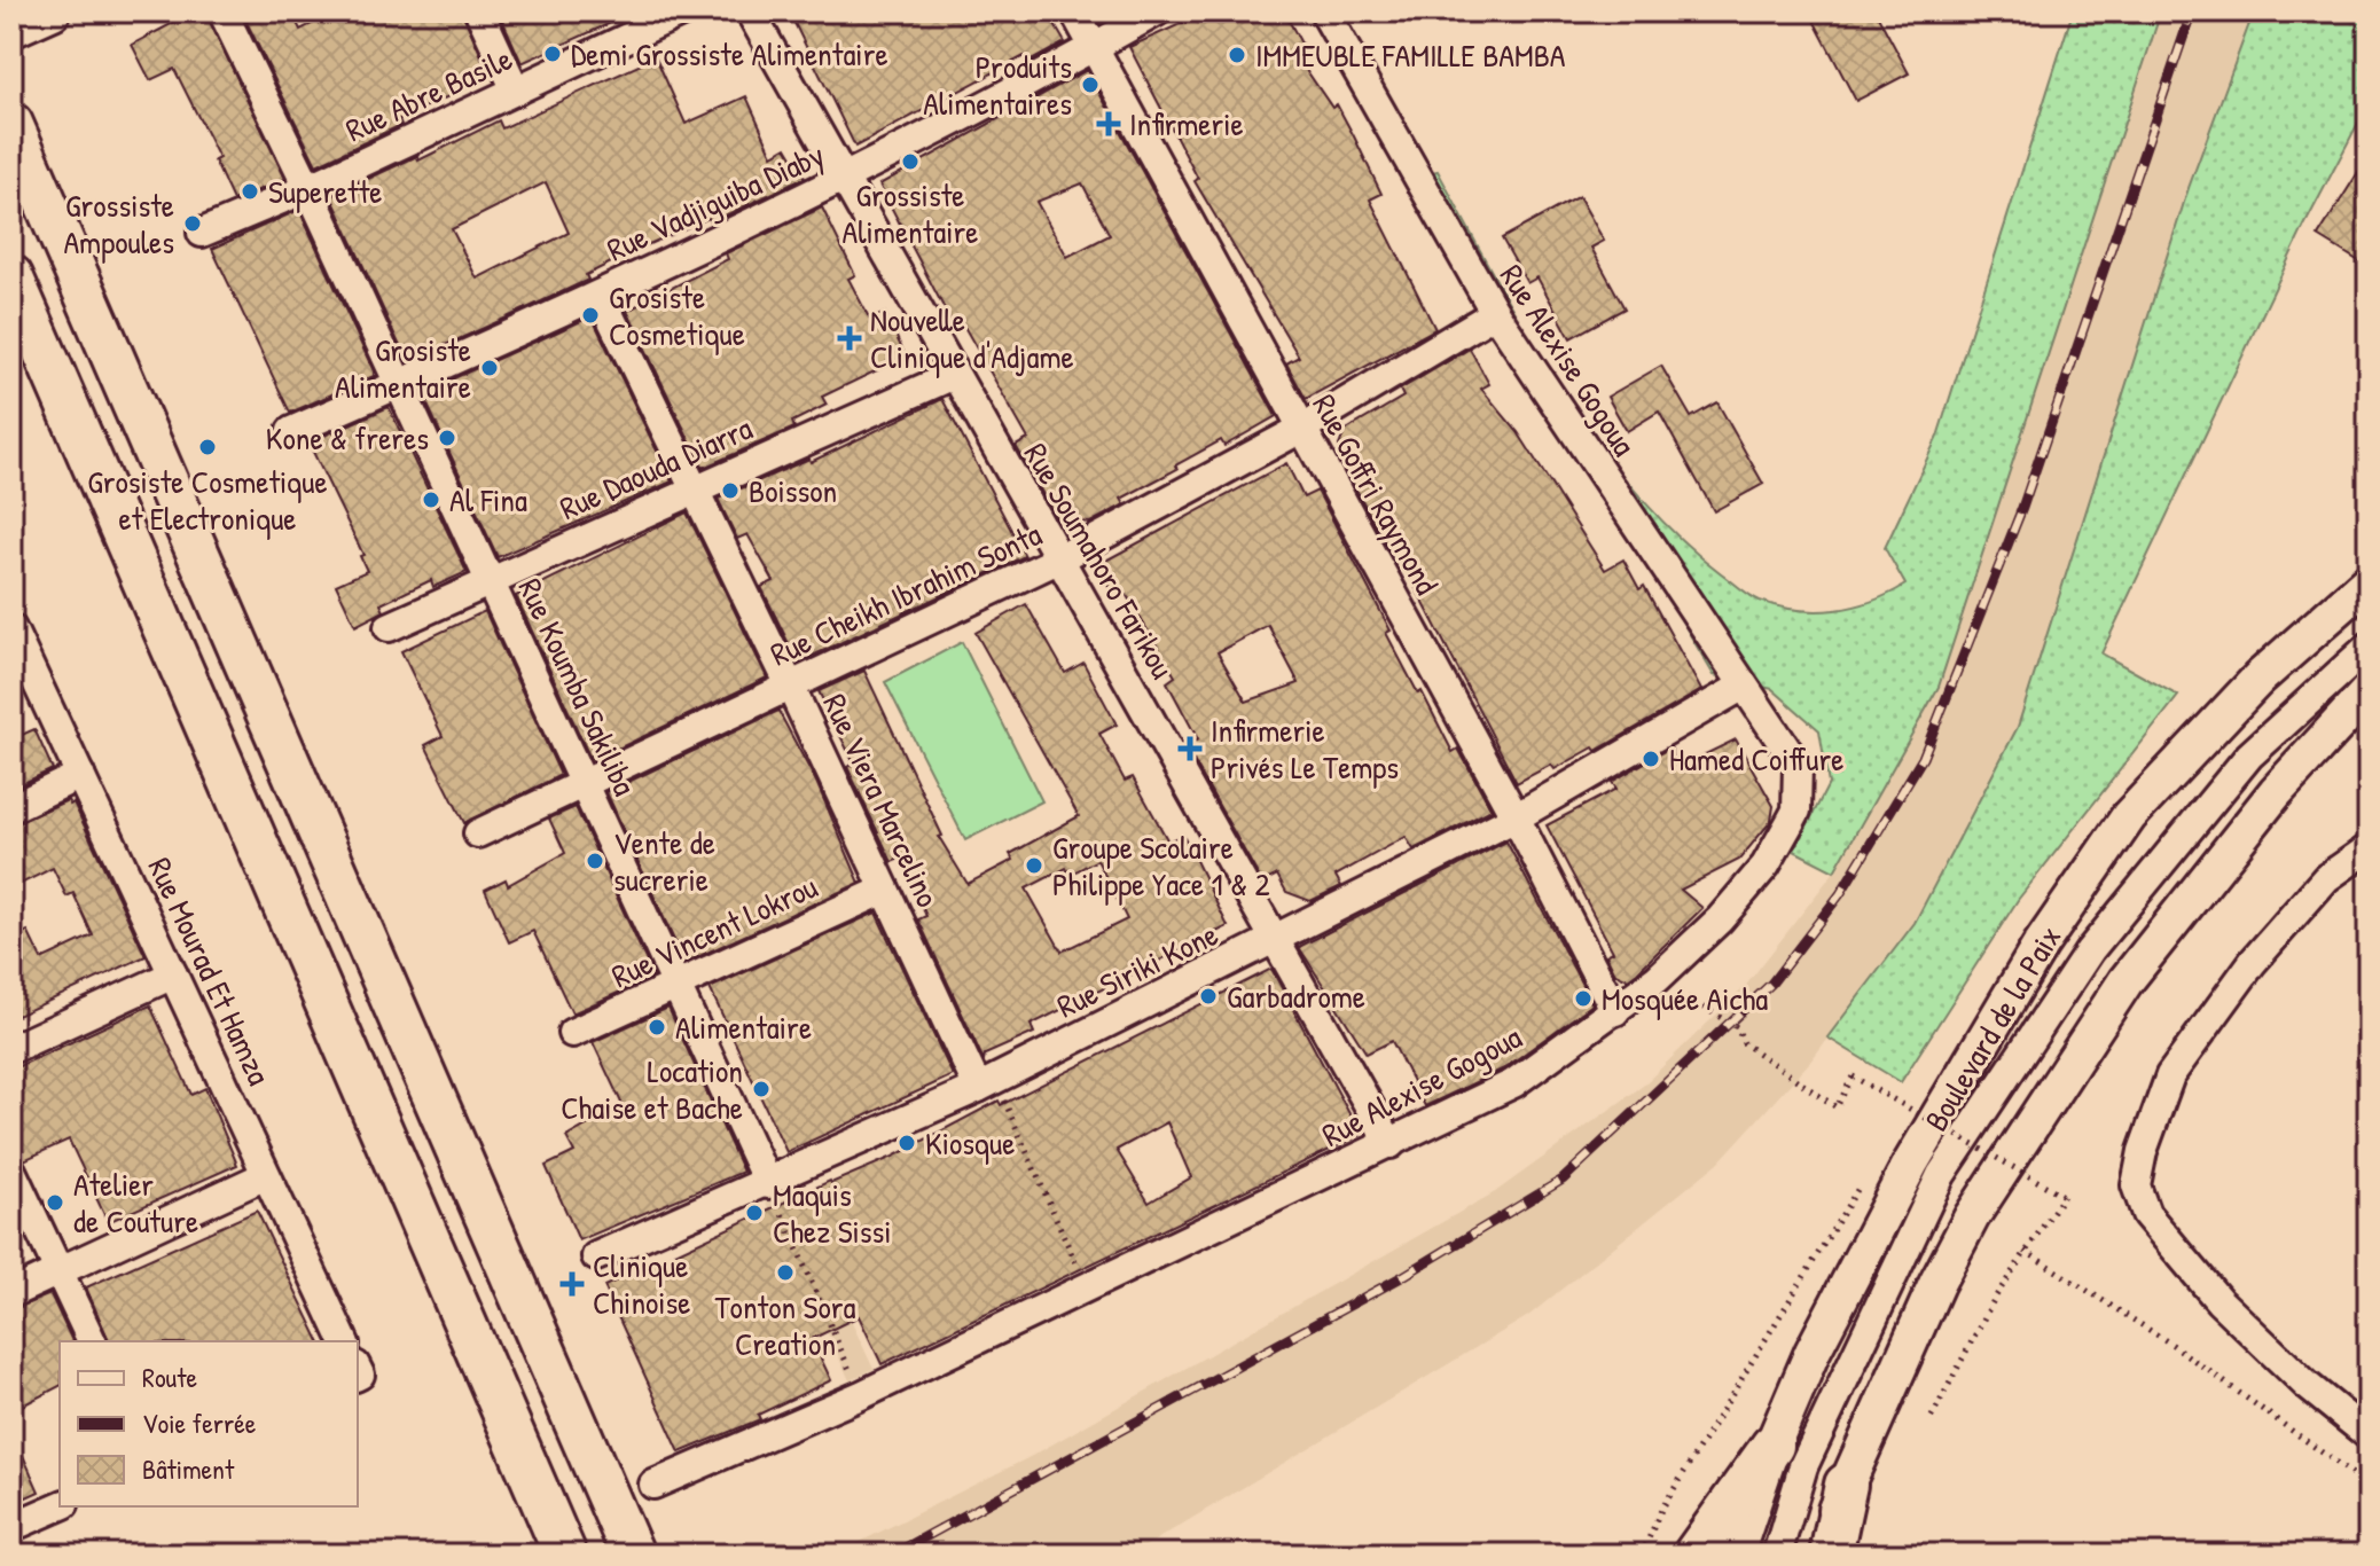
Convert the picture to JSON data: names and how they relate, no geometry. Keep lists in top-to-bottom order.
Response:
{
  "streets": {
    "main road": ["Boulevard de la Paix"],
    "street": [
      "Rue Abre Basile",
      "Rue Vadjiguiba Diaby",
      "Rue Alexise Gogoua",
      "Rue Daouda Diarra",
      "Rue Goffri Raymond",
      "Rue Soumahoro Farikou",
      "Rue Cheikh Ibrahim Sonta",
      "Rue Koumba Sakiliba",
      "Rue Viera Marcelino",
      "Rue Vincent Lokrou",
      "Rue Siriki Kone",
      "Rue Mourad Et Hamza"
    ]
  },
  "crossings": [
    ["Rue Abre Basile", "Rue Koumba Sakiliba"],
    ["Rue Vadjiguiba Diaby", "Rue Goffri Raymond"],
    ["Rue Vadjiguiba Diaby", "Rue Soumahoro Farikou"],
    ["Rue Vadjiguiba Diaby", "Rue Koumba Sakiliba"],
    ["Rue Vadjiguiba Diaby", "Rue Viera Marcelino"],
    ["Rue Alexise Gogoua", "Rue Goffri Raymond"],
    ["Rue Alexise Gogoua", "Rue Soumahoro Farikou"],
    ["Rue Alexise Gogoua", "Rue Cheikh Ibrahim Sonta"],
    ["Rue Alexise Gogoua", "Rue Siriki Kone"],
    ["Rue Daouda Diarra", "Rue Soumahoro Farikou"],
    ["Rue Daouda Diarra", "Rue Koumba Sakiliba"],
    ["Rue Daouda Diarra", "Rue Viera Marcelino"],
    ["Rue Goffri Raymond", "Rue Cheikh Ibrahim Sonta"],
    ["Rue Goffri Raymond", "Rue Siriki Kone"],
    ["Rue Soumahoro Farikou", "Rue Cheikh Ibrahim Sonta"],
    ["Rue Soumahoro Farikou", "Rue Siriki Kone"],
    ["Rue Cheikh Ibrahim Sonta", "Rue Koumba Sakiliba"],
    ["Rue Cheikh Ibrahim Sonta", "Rue Viera Marcelino"],
    ["Rue Koumba Sakiliba", "Rue Vincent Lokrou"],
    ["Rue Koumba Sakiliba", "Rue Siriki Kone"],
    ["Rue Viera Marcelino", "Rue Vincent Lokrou"],
    ["Rue Viera Marcelino", "Rue Siriki Kone"]
  ],
  "places": {
    "other": [
      "Demi Grossiste Alimentaire",
      "IMMEUBLE FAMILLE BAMBA",
      "Produits Alimentaires",
      "Grossiste Alimentaire",
      "Superette",
      "Grossiste Ampoules",
      "Grosiste Cosmetique",
      "Grosiste Alimentaire",
      "Kone & freres",
      "Grosiste Cosmetique et Electronique",
      "Boisson",
      "Al Fina",
      "Hamed Coiffure",
      "Vente de sucrerie",
      "Groupe Scolaire Philippe Yace 1 & 2",
      "Garbadrome",
      "Mosquée Aicha",
      "Alimentaire",
      "Location Chaise et Bache",
      "Kiosque",
      "Atelier de Couture",
      "Maquis Chez Sissi",
      "Tonton Sora Creation"
    ],
    "health": [
      "Infirmerie",
      "Nouvelle Clinique d'Adjame",
      "Infirmerie Privés Le Temps",
      "Clinique Chinoise"
    ]
  },
  "legend": ["Route", "Voie ferrée", "Bâtiment"]
}
